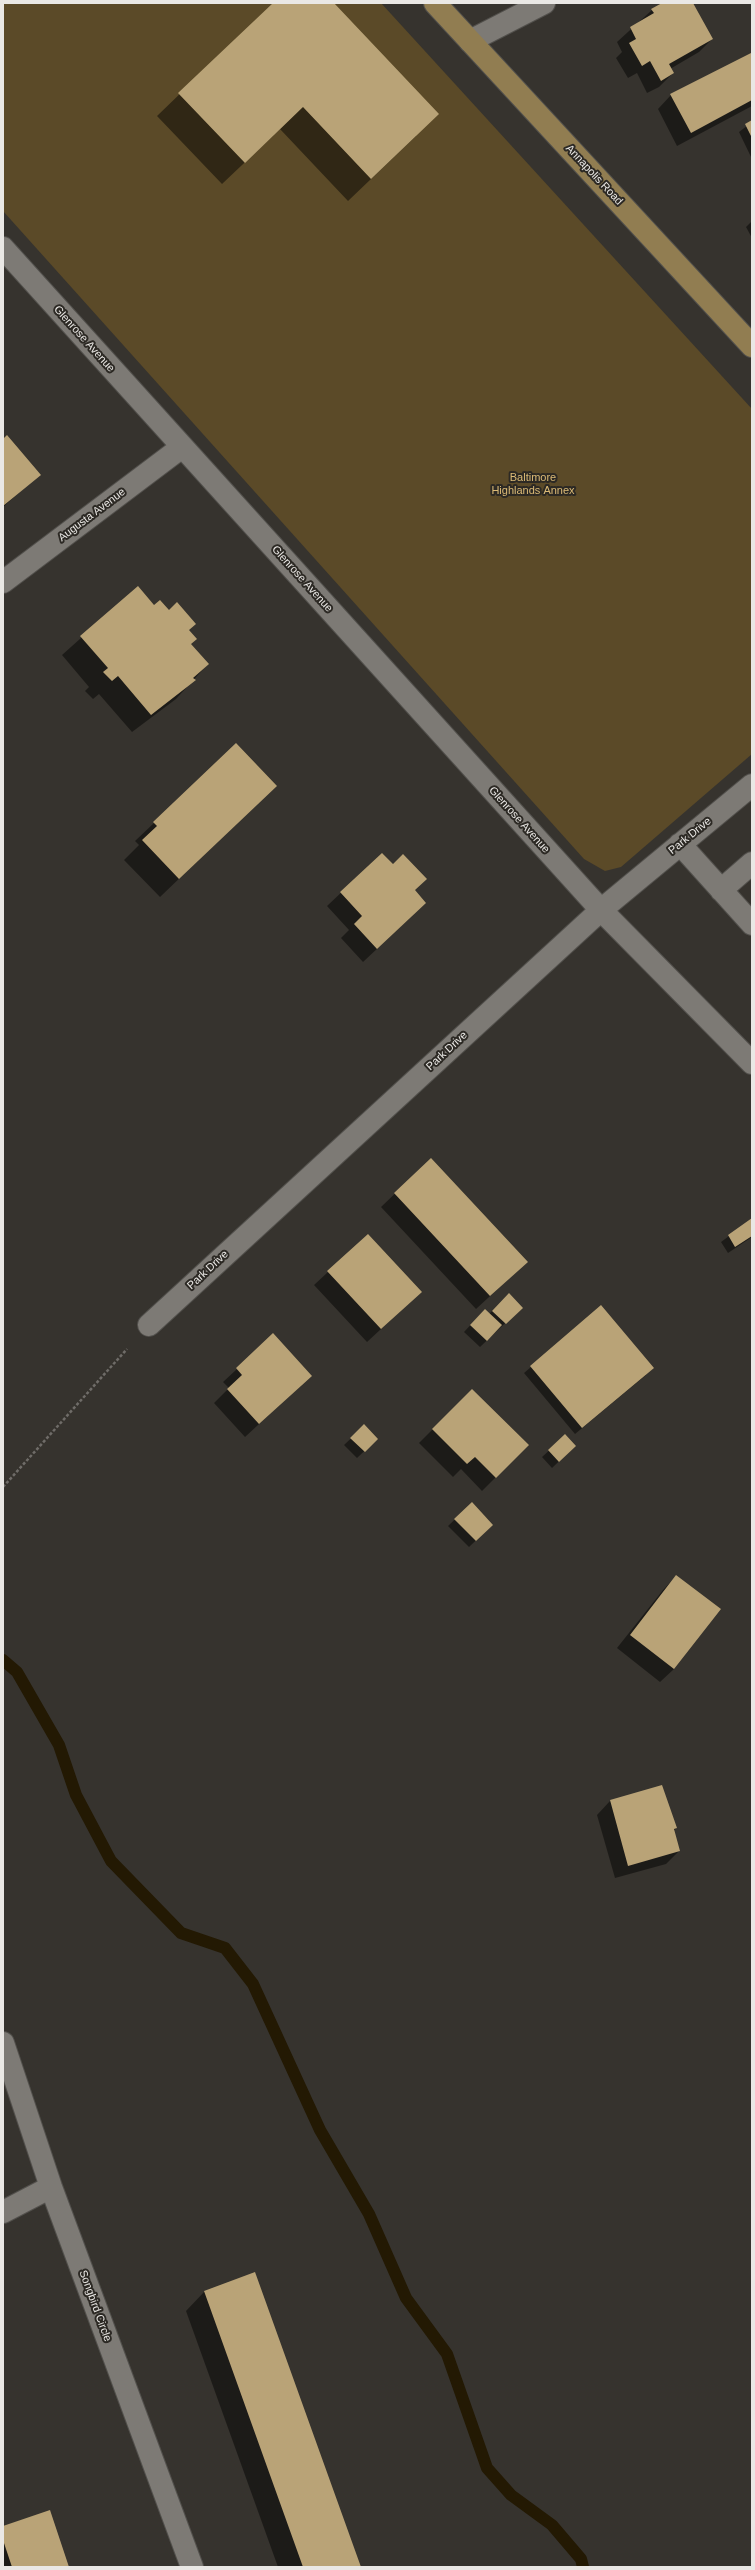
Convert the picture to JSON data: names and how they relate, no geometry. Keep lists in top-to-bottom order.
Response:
{
  "streets": {
    "main road": ["Annapolis Road"],
    "street": [
      "Glenrose Avenue",
      "Augusta Avenue",
      "Park Drive",
      "Songbird Circle"
    ]
  },
  "crossings": [
    ["Glenrose Avenue", "Augusta Avenue"],
    ["Glenrose Avenue", "Park Drive"]
  ],
  "parks": ["Baltimore Highlands Annex"]
}
